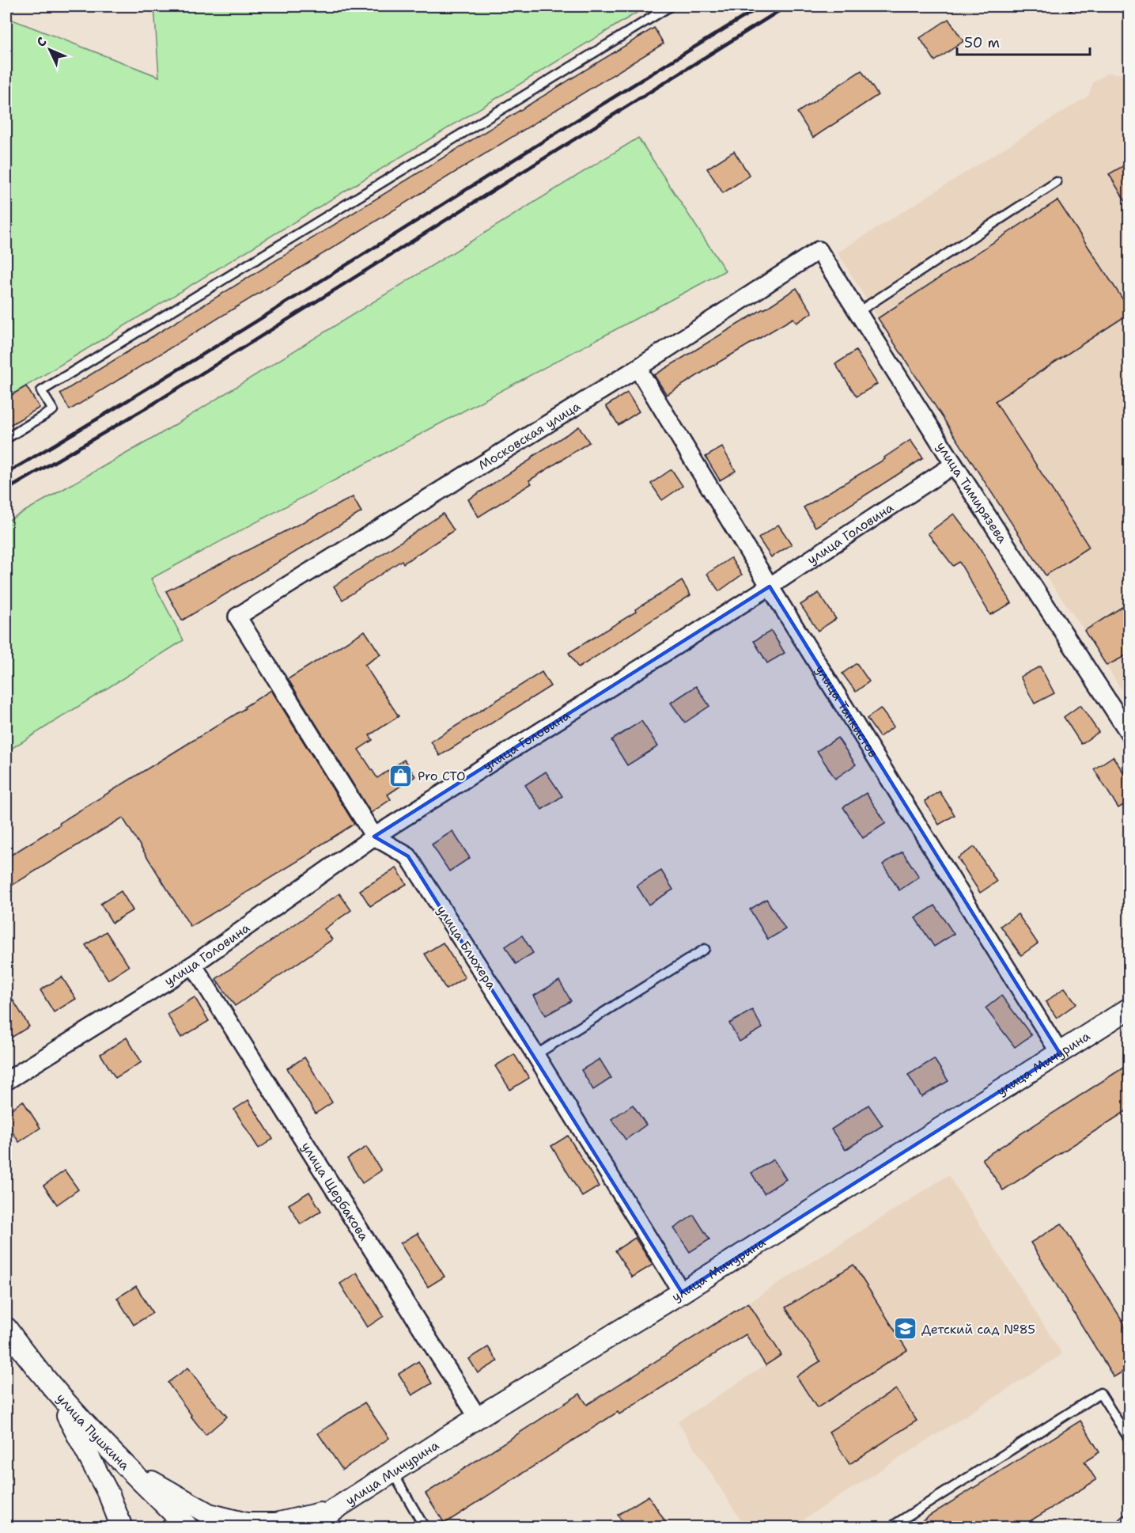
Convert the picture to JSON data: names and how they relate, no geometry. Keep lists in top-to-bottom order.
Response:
{
  "streets": {
    "street": [
      "Московская улица",
      "улица Тимирязева",
      "улица Головина",
      "улица Танкистов",
      "улица Блюхера",
      "улица Мичурина",
      "улица Щербакова",
      "улица Пушкина"
    ]
  },
  "crossings": [
    ["Московская улица", "улица Тимирязева"],
    ["Московская улица", "улица Танкистов"],
    ["Московская улица", "улица Блюхера"],
    ["улица Тимирязева", "улица Головина"],
    ["улица Головина", "улица Танкистов"],
    ["улица Головина", "улица Блюхера"],
    ["улица Головина", "улица Щербакова"],
    ["улица Танкистов", "улица Мичурина"],
    ["улица Блюхера", "улица Мичурина"],
    ["улица Мичурина", "улица Щербакова"]
  ],
  "places": {
    "shop": ["Pro СТО"],
    "school or university": ["Детский сад №85"]
  },
  "scale_bar": "50 m",
  "north": "top left"
}
